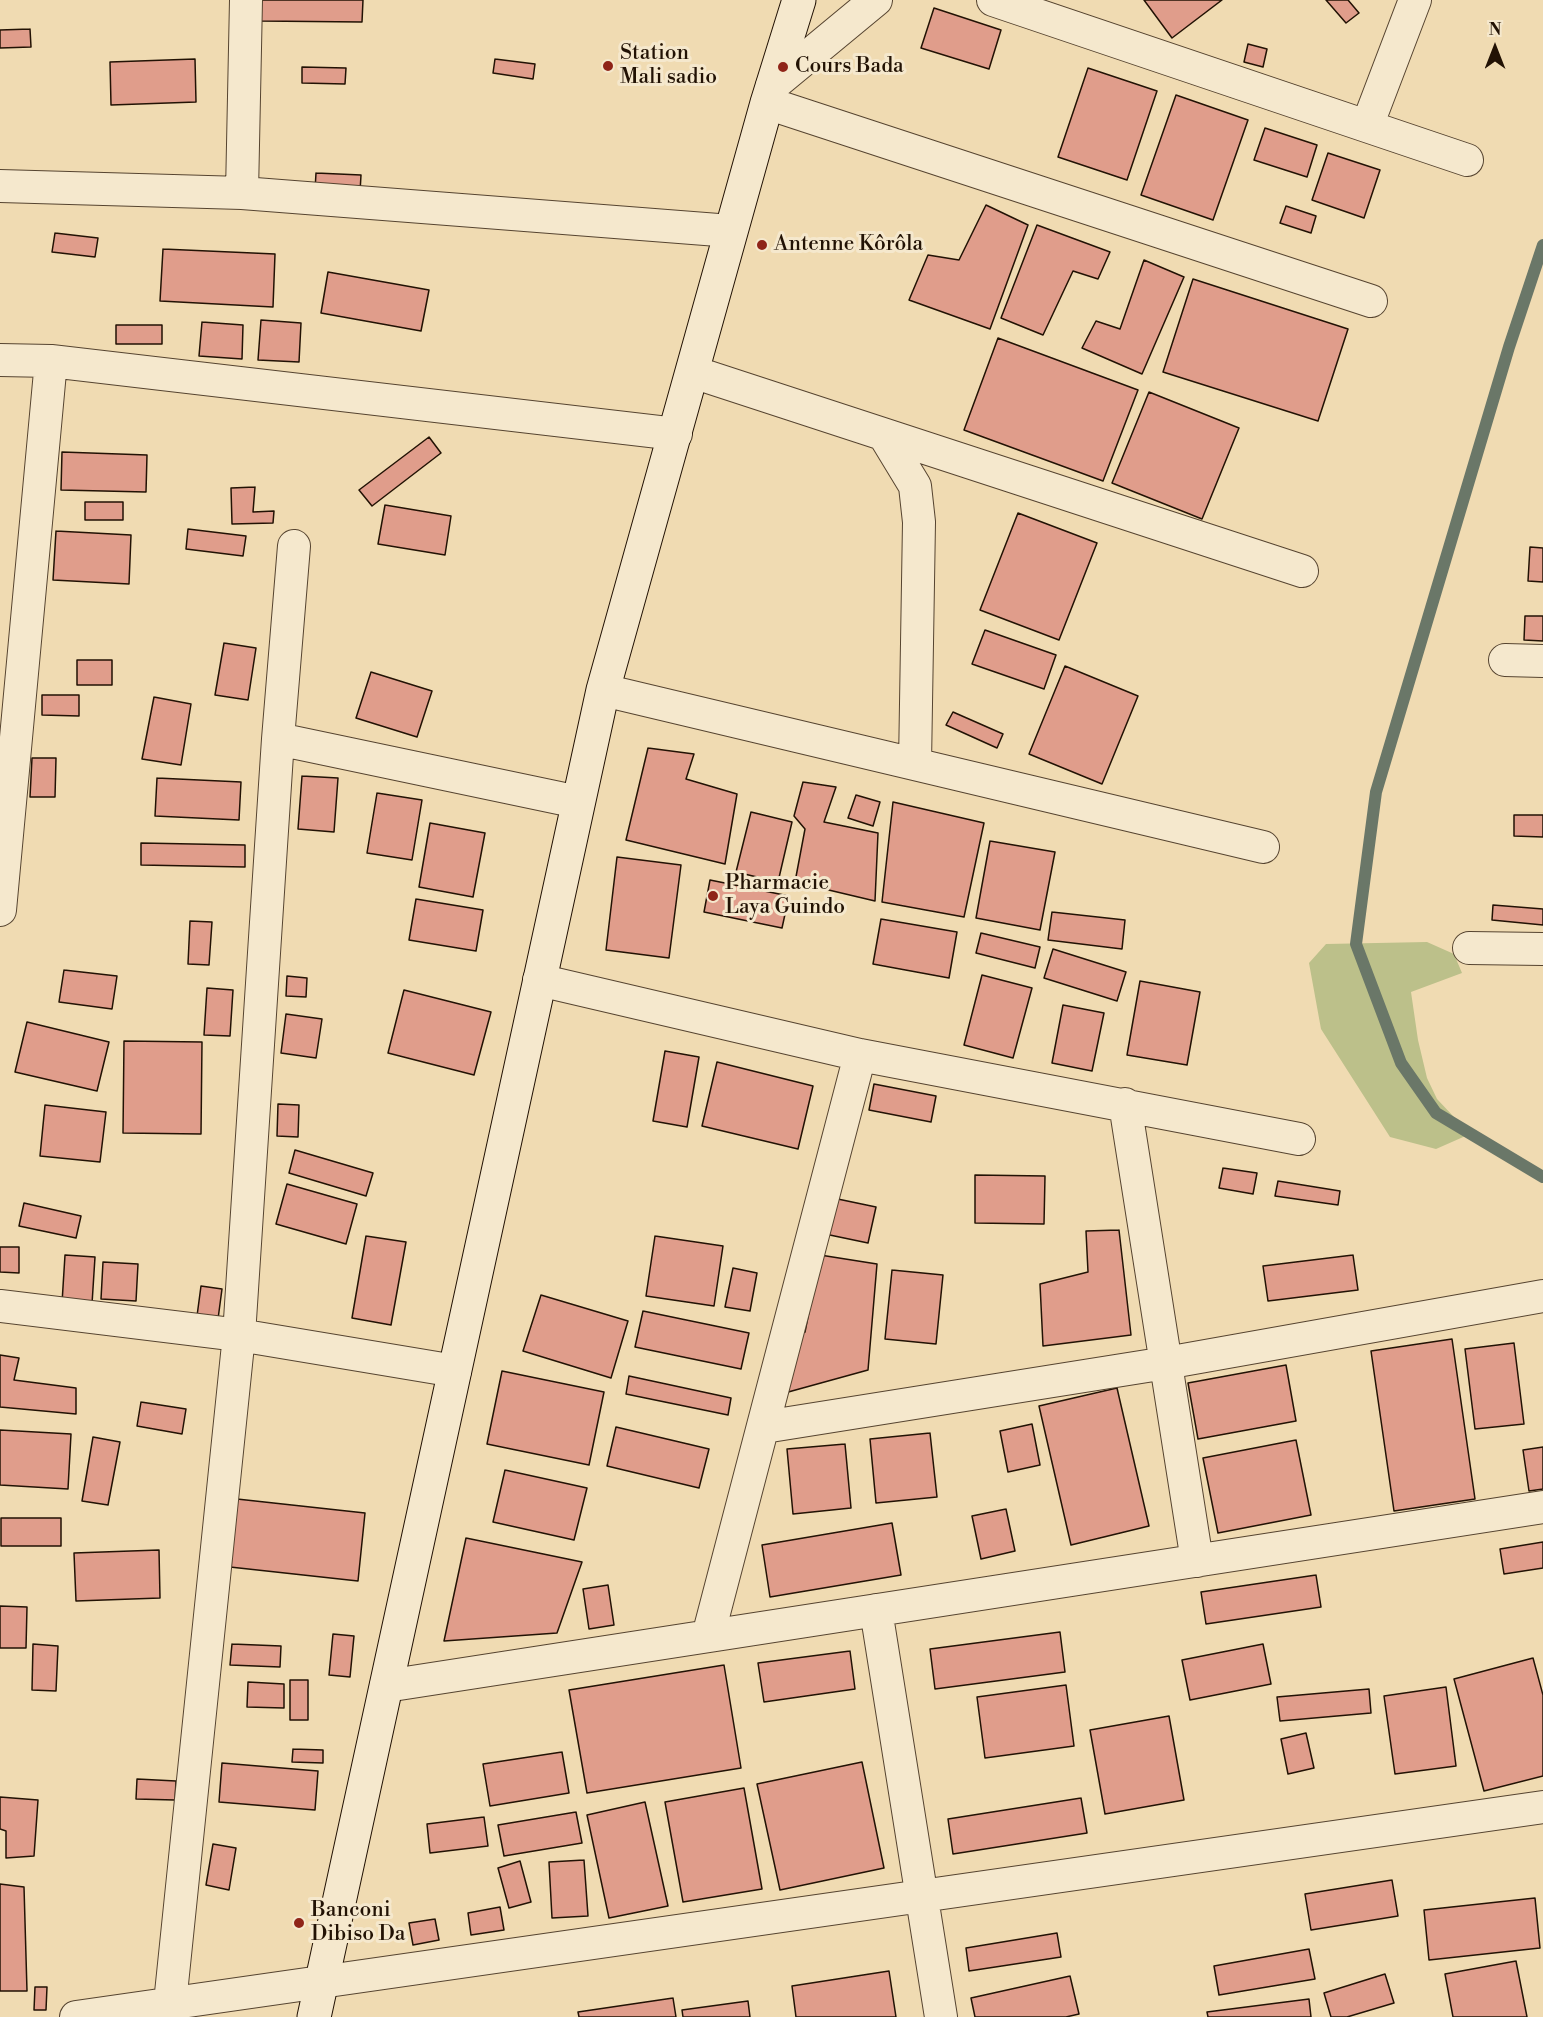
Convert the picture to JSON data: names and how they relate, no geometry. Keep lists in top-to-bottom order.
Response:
{
  "places": [
    "Station Mali sadio",
    "Cours Bada",
    "Antenne Kôrôla",
    "Pharmacie Laya Guindo",
    "Banconi Dibiso Da"
  ],
  "north": "top"
}
